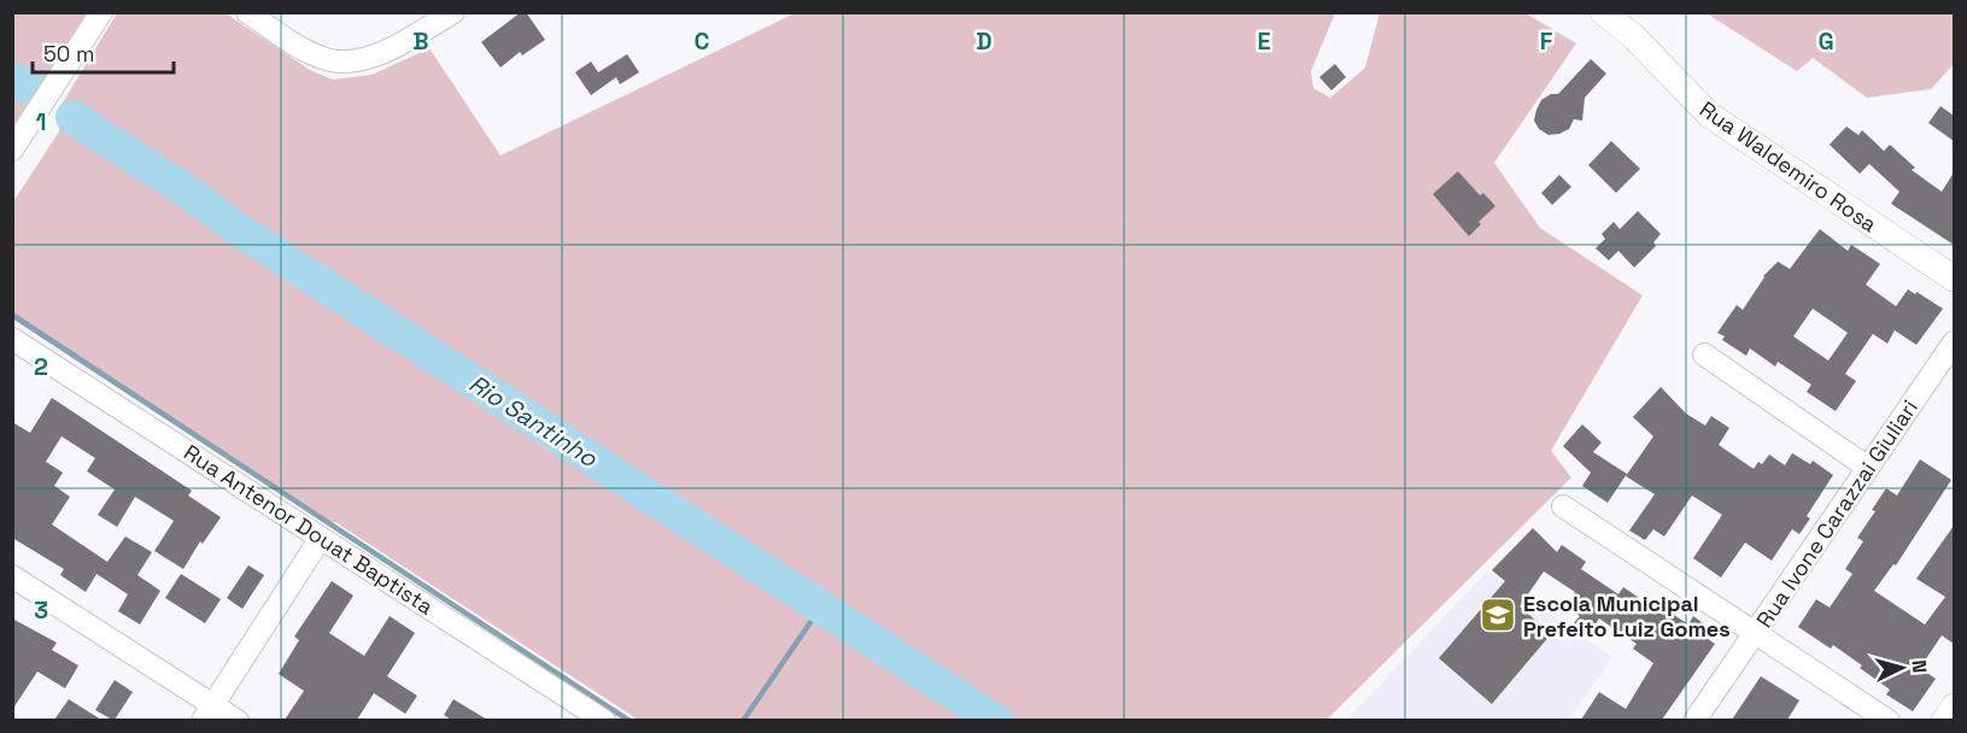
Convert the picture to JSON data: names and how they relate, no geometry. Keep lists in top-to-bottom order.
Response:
{
  "streets": {
    "street": ["Rua Waldemiro Rosa", "Rua Ivone Carazzai Giuliari", "Rua Antenor Douat Baptista"]
  },
  "water": ["Rio Santinho"],
  "places": {
    "school or university": ["Escola Municipal Prefeito Luiz Gomes"]
  },
  "scale_bar": "50 m",
  "north": "right",
  "grid": {
    "columns": [
      "B",
      "C",
      "D",
      "E",
      "F",
      "G"
    ],
    "rows": ["1", "2", "3"]
  }
}
